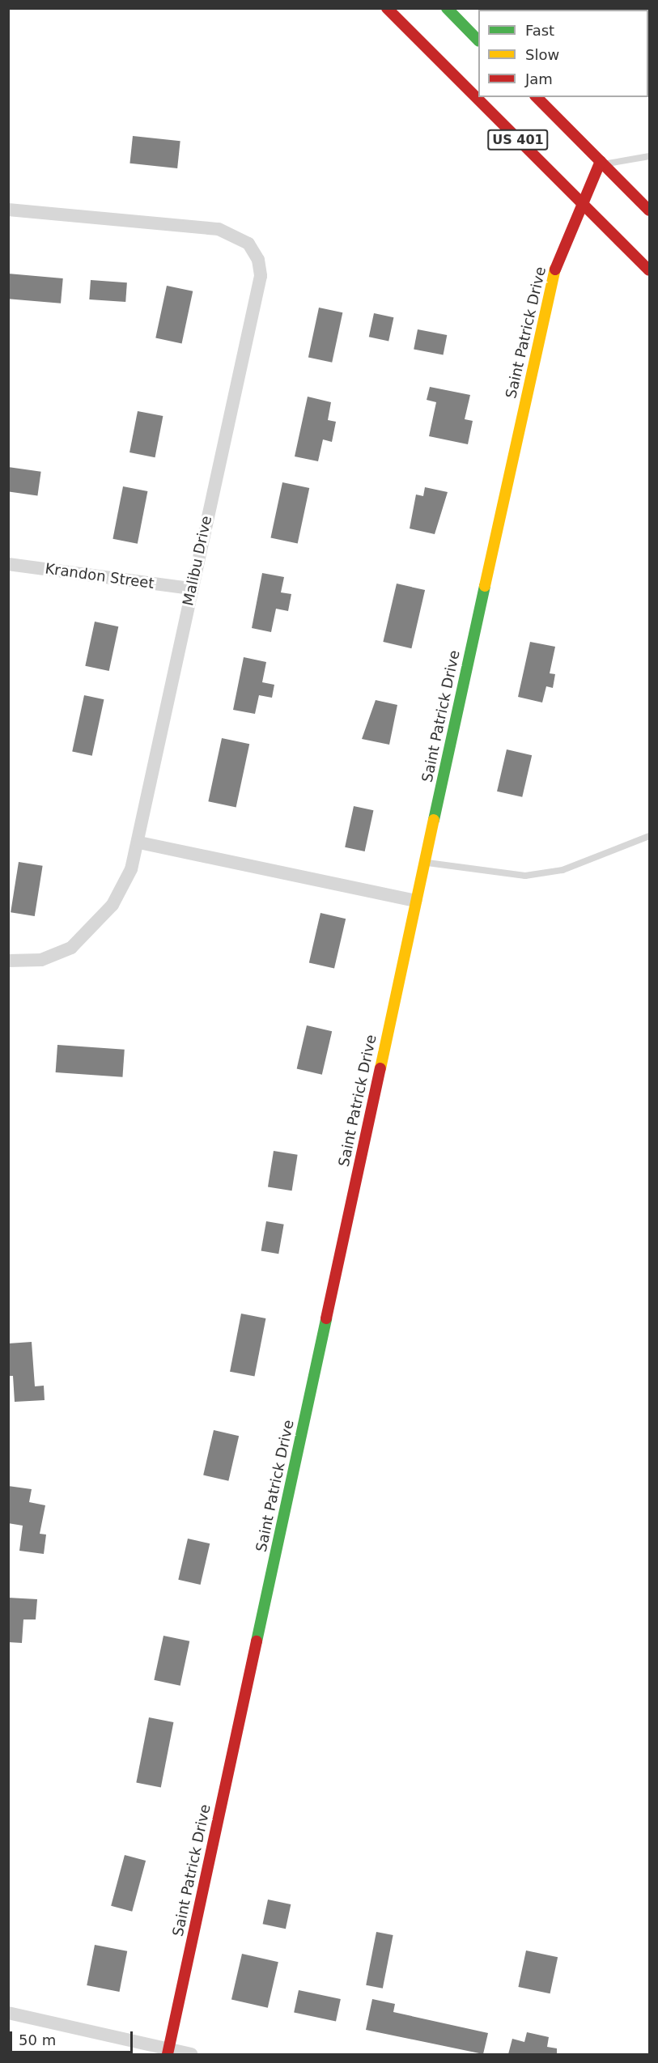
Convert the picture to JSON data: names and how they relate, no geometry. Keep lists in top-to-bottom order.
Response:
{
  "streets": {
    "main road": ["US 401", "Saint Patrick Drive"],
    "street": ["Malibu Drive", "Krandon Street"]
  },
  "crossings": [
    ["US 401", "Saint Patrick Drive"],
    ["Malibu Drive", "Krandon Street"]
  ],
  "legend": ["Fast", "Slow", "Jam"],
  "scale_bar": "50 m"
}
